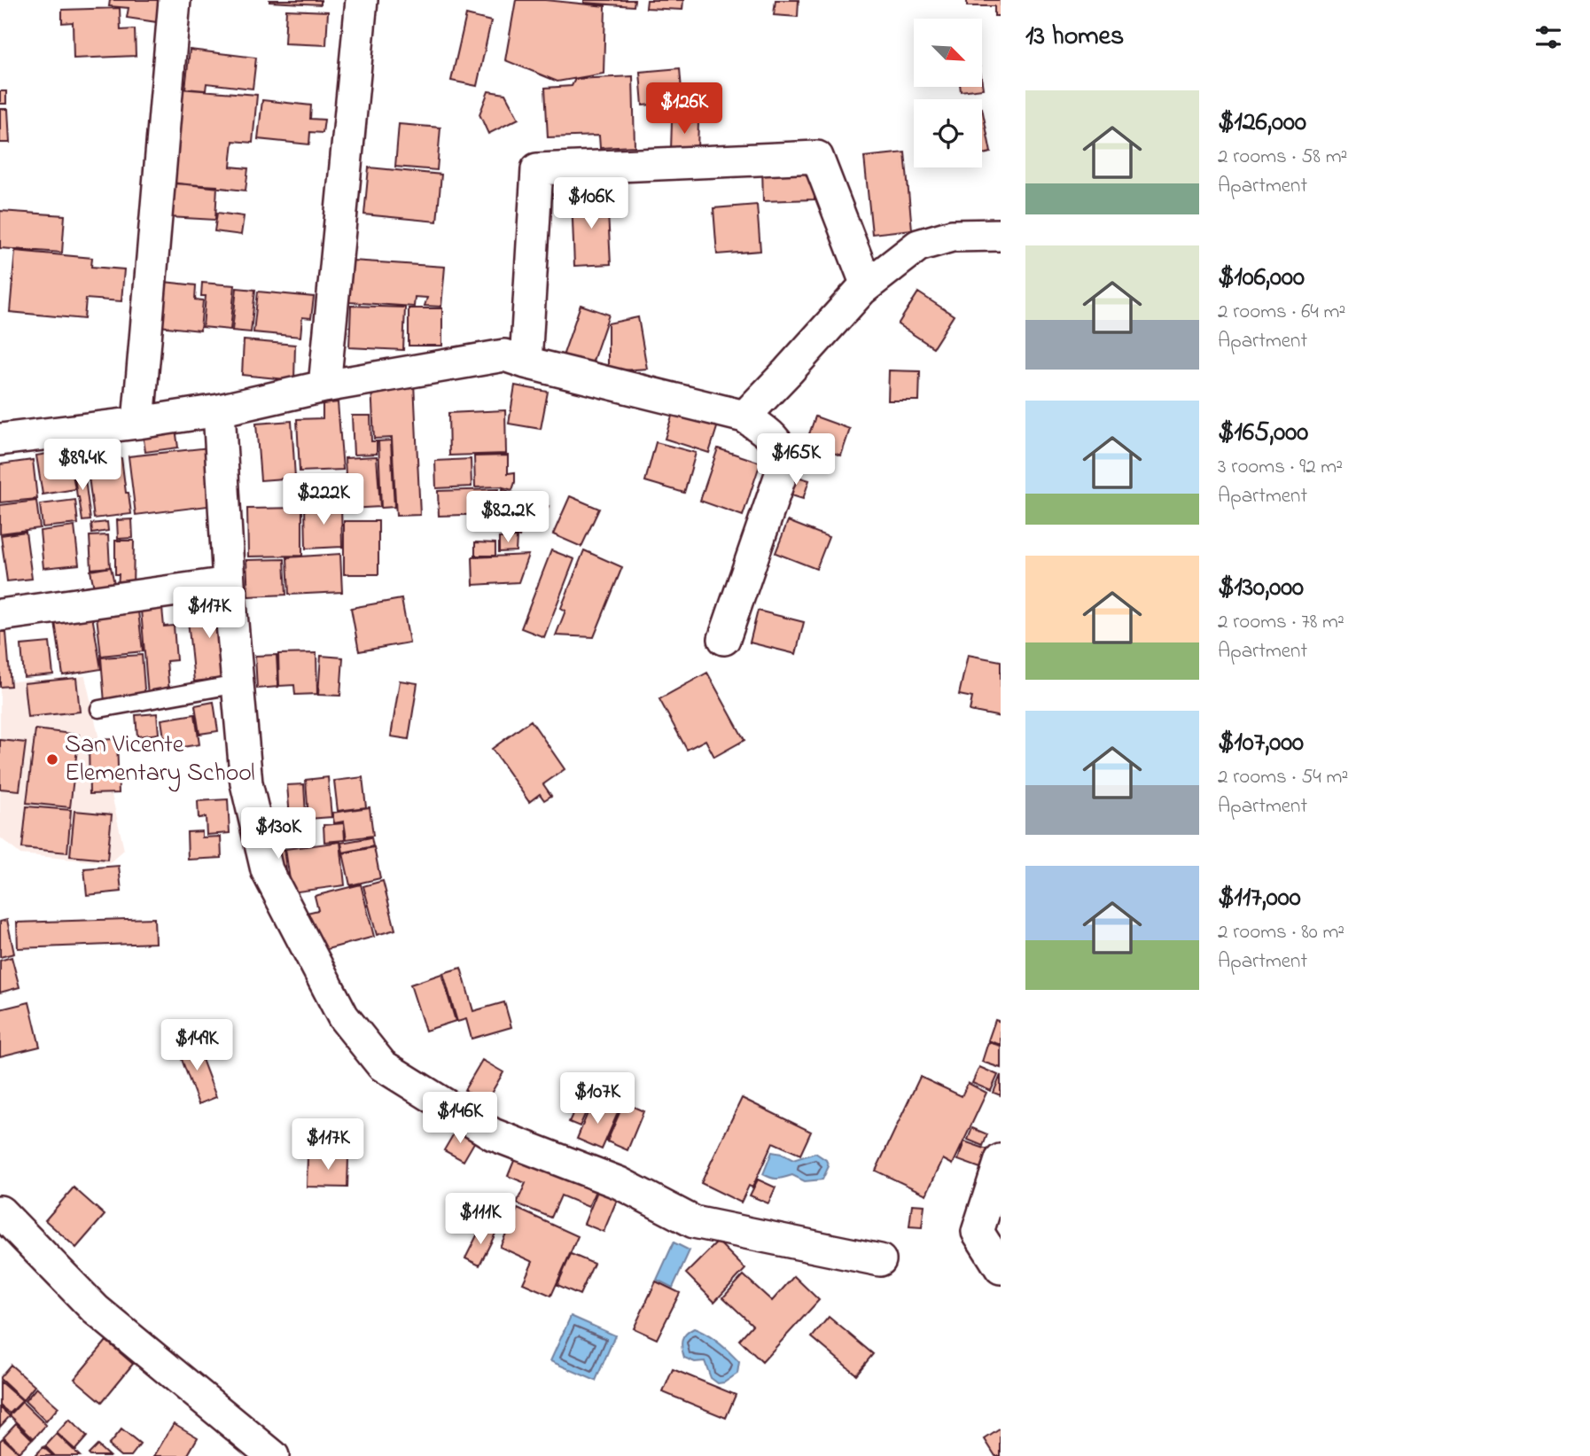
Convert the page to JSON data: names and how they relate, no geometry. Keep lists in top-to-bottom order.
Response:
{
  "places": ["San Vicente Elementary School"],
  "north": "bottom right",
  "page": {
    "heading": "13 homes",
    "list": [
      {
        "name": "$126,000",
        "note": "2 rooms · 58 m² · Apartment"
      },
      {
        "name": "$106,000",
        "note": "2 rooms · 64 m² · Apartment"
      },
      {
        "name": "$165,000",
        "note": "3 rooms · 92 m² · Apartment"
      },
      {
        "name": "$130,000",
        "note": "2 rooms · 78 m² · Apartment"
      },
      {
        "name": "$107,000",
        "note": "2 rooms · 54 m² · Apartment"
      },
      {
        "name": "$117,000",
        "note": "2 rooms · 80 m² · Apartment"
      }
    ],
    "price": [
      "$126K",
      "$106K",
      "$165K",
      "$89.4K",
      "$222K",
      "$82.2K",
      "$117K",
      "$130K",
      "$149K",
      "$107K",
      "$146K",
      "$117K",
      "$111K"
    ]
  }
}
